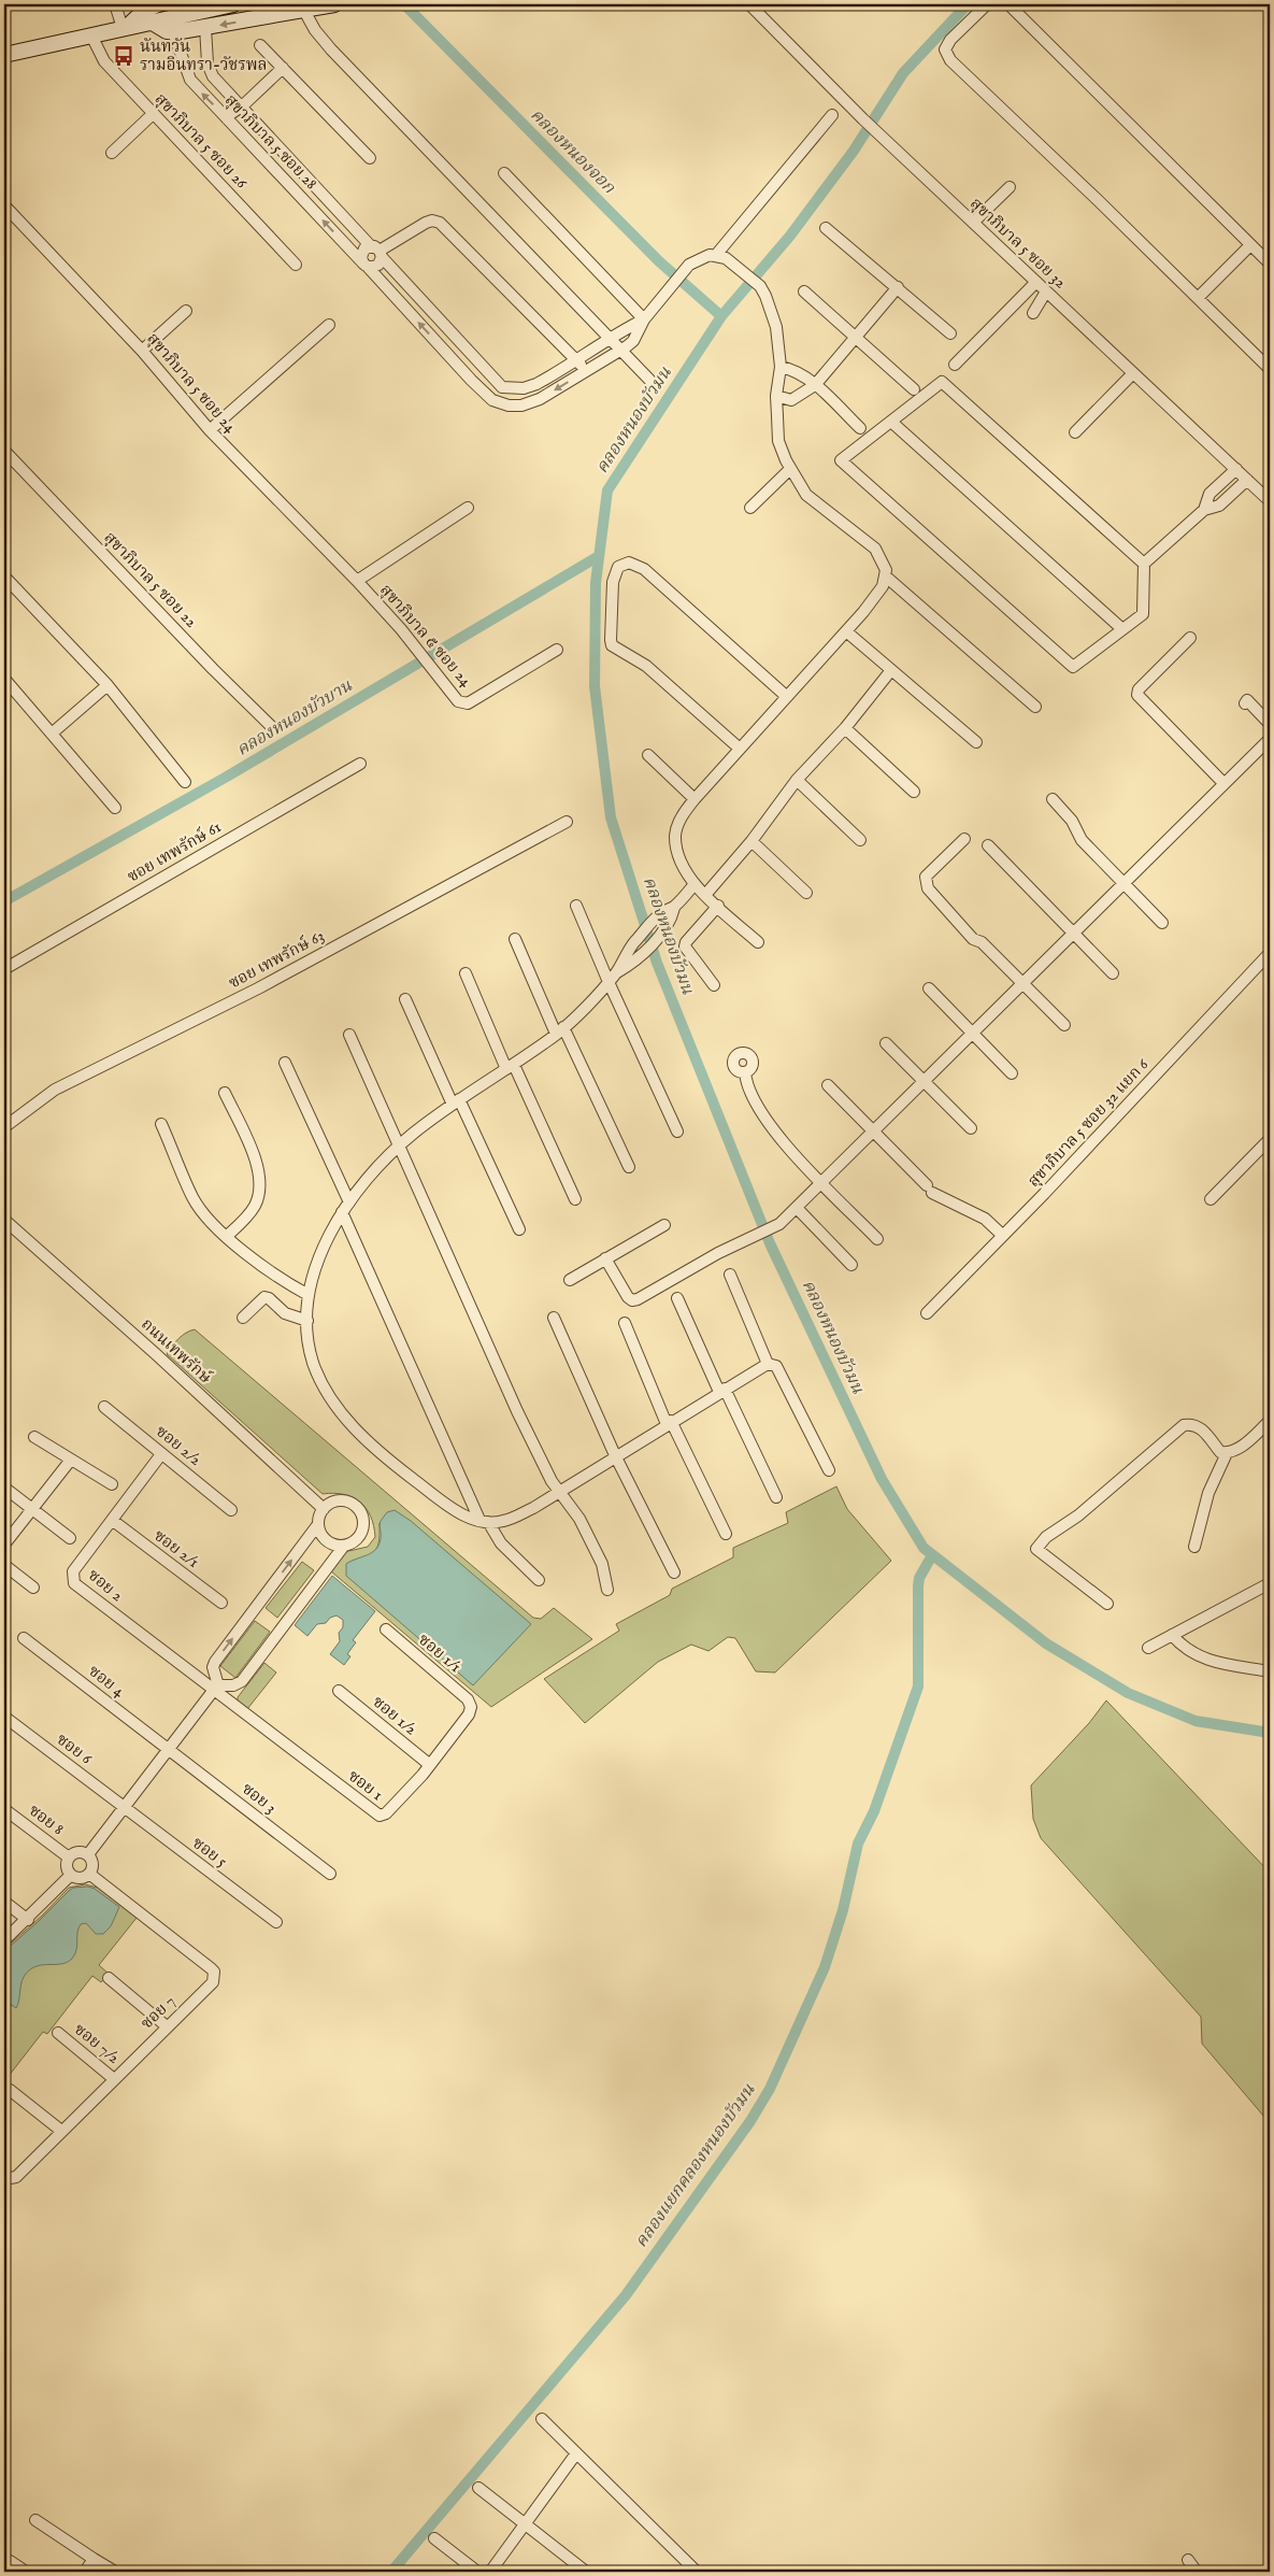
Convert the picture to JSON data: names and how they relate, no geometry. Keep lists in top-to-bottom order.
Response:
{
  "streets": {
    "street": [
      "สุขาภิบาล 5 ซอย 26",
      "สุขาภิบาล 5 ซอย 28",
      "สุขาภิบาล 5 ซอย 32",
      "สุขาภิบาล 5 ซอย 24",
      "สุขาภิบาล 5 ซอย 22",
      "สุขาภิบาล ๕ ซอย 24",
      "ซอย เทพรักษ์ 61",
      "ซอย เทพรักษ์ 63",
      "สุขาภิบาล 5 ซอย 32 แยก 6",
      "ถนนเทพรักษ์",
      "ซอย 2/2",
      "ซอย 2/1",
      "ซอย 2",
      "ซอย 1/1",
      "ซอย 4",
      "ซอย 1/2",
      "ซอย 6",
      "ซอย 1",
      "ซอย 3",
      "ซอย 8",
      "ซอย 5",
      "ซอย 7",
      "ซอย 7/2"
    ]
  },
  "crossings": [
    ["สุขาภิบาล 5 ซอย 24", "สุขาภิบาล ๕ ซอย 24"],
    ["ซอย 2/2", "ซอย 2"],
    ["ซอย 2/1", "ซอย 2"],
    ["ซอย 2", "ซอย 1"],
    ["ซอย 1/1", "ซอย 1"],
    ["ซอย 4", "ซอย 3"],
    ["ซอย 1/2", "ซอย 1"],
    ["ซอย 6", "ซอย 5"],
    ["ซอย 8", "ซอย 7"],
    ["ซอย 7", "ซอย 7/2"]
  ],
  "water": [
    "คลองหนองจอก",
    "คลองหนองบัวมน",
    "คลองหนองบัวบาน",
    "คลองแยกคลองหนองบัวมน"
  ],
  "places": {
    "bus stop": ["นันทวัน รามอินทรา-วัชรพล"]
  }
}
